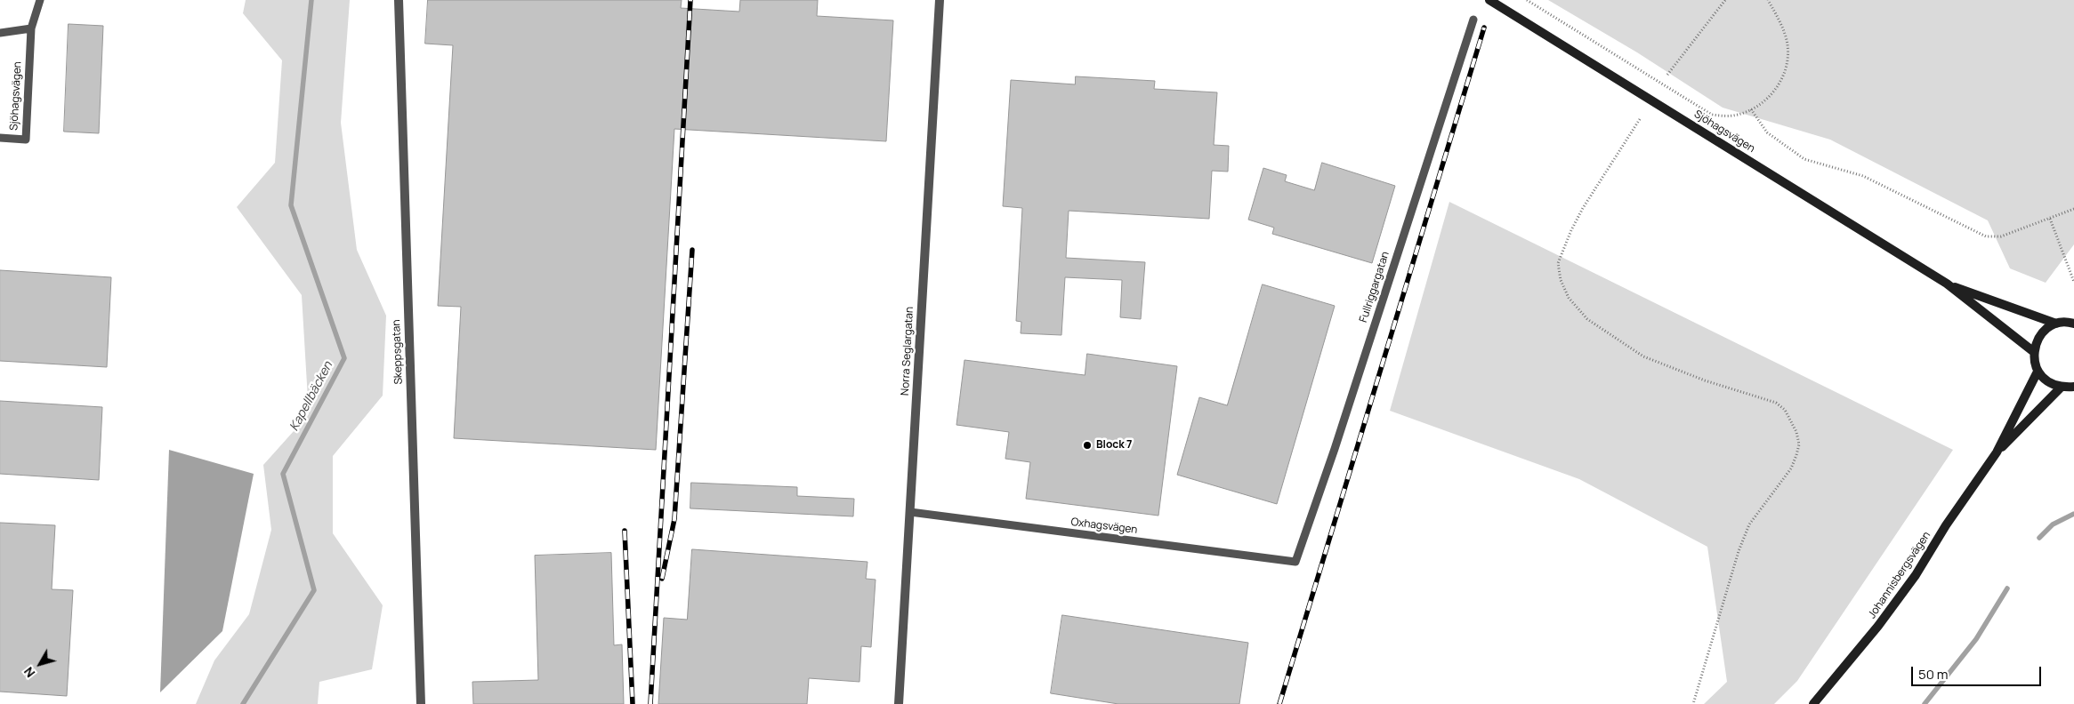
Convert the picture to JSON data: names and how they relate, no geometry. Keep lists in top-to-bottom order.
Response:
{
  "streets": {
    "main road": ["Sjöhagsvägen", "Johannisbergsvägen"],
    "street": ["Norra Seglargatan", "Skeppsgatan"],
    "lane": ["Fullriggargatan", "Oxhagsvägen"]
  },
  "crossings": [
    ["Fullriggargatan", "Oxhagsvägen"],
    ["Norra Seglargatan", "Oxhagsvägen"]
  ],
  "water": ["Kapellbäcken"],
  "places": ["Block 7"],
  "scale_bar": "50 m",
  "north": "bottom left"
}
